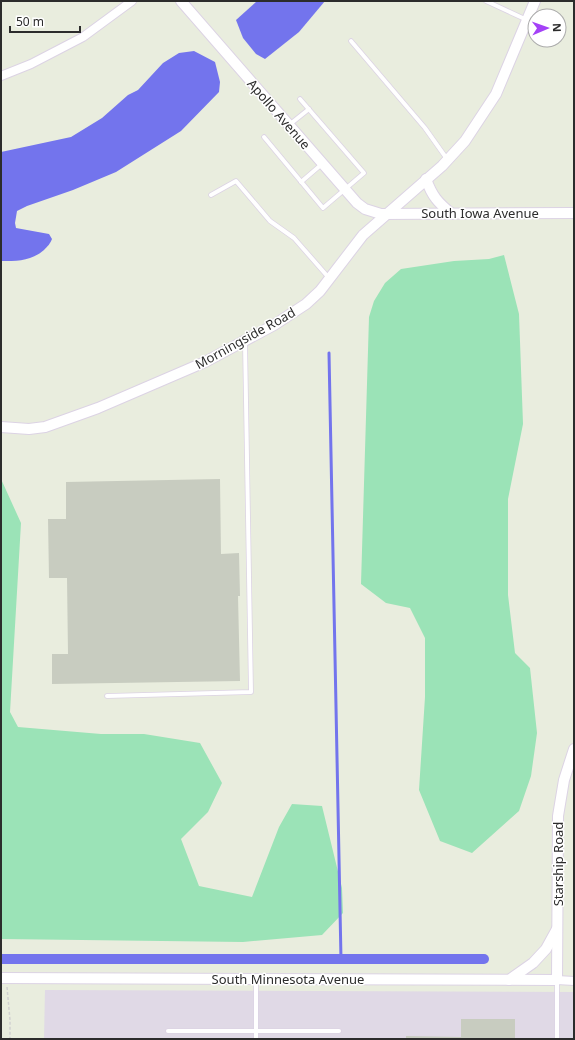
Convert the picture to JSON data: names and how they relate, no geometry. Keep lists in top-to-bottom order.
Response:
{
  "streets": {
    "street": [
      "Apollo Avenue",
      "South Iowa Avenue",
      "Morningside Road",
      "Starship Road",
      "South Minnesota Avenue"
    ]
  },
  "crossings": [
    ["Apollo Avenue", "South Iowa Avenue"],
    ["Apollo Avenue", "Morningside Road"],
    ["South Iowa Avenue", "Morningside Road"],
    ["Starship Road", "South Minnesota Avenue"]
  ],
  "scale_bar": "50 m",
  "north": "right"
}
